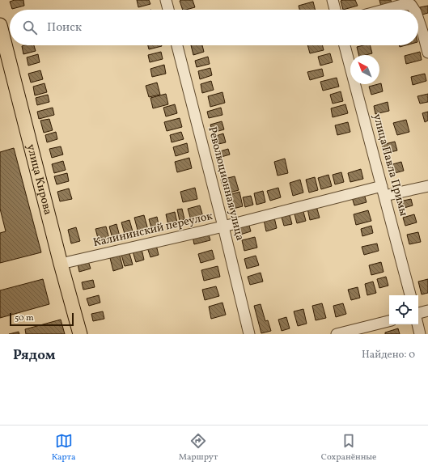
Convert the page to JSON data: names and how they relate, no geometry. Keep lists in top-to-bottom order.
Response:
{
  "streets": {
    "main road": ["улица Кирова"],
    "street": ["улица Павла Примы", "Революционная улица", "Калининский переулок"]
  },
  "crossings": [
    ["улица Павла Примы", "Калининский переулок"],
    ["улица Кирова", "Калининский переулок"],
    ["Революционная улица", "Калининский переулок"]
  ],
  "scale_bar": "50 m",
  "north": "top left",
  "page": {
    "search": "Поиск",
    "scale": "50 m",
    "heading": ["Рядом", "Найдено: 0"],
    "nav": ["Карта", "Маршрут", "Сохранённые"]
  }
}
